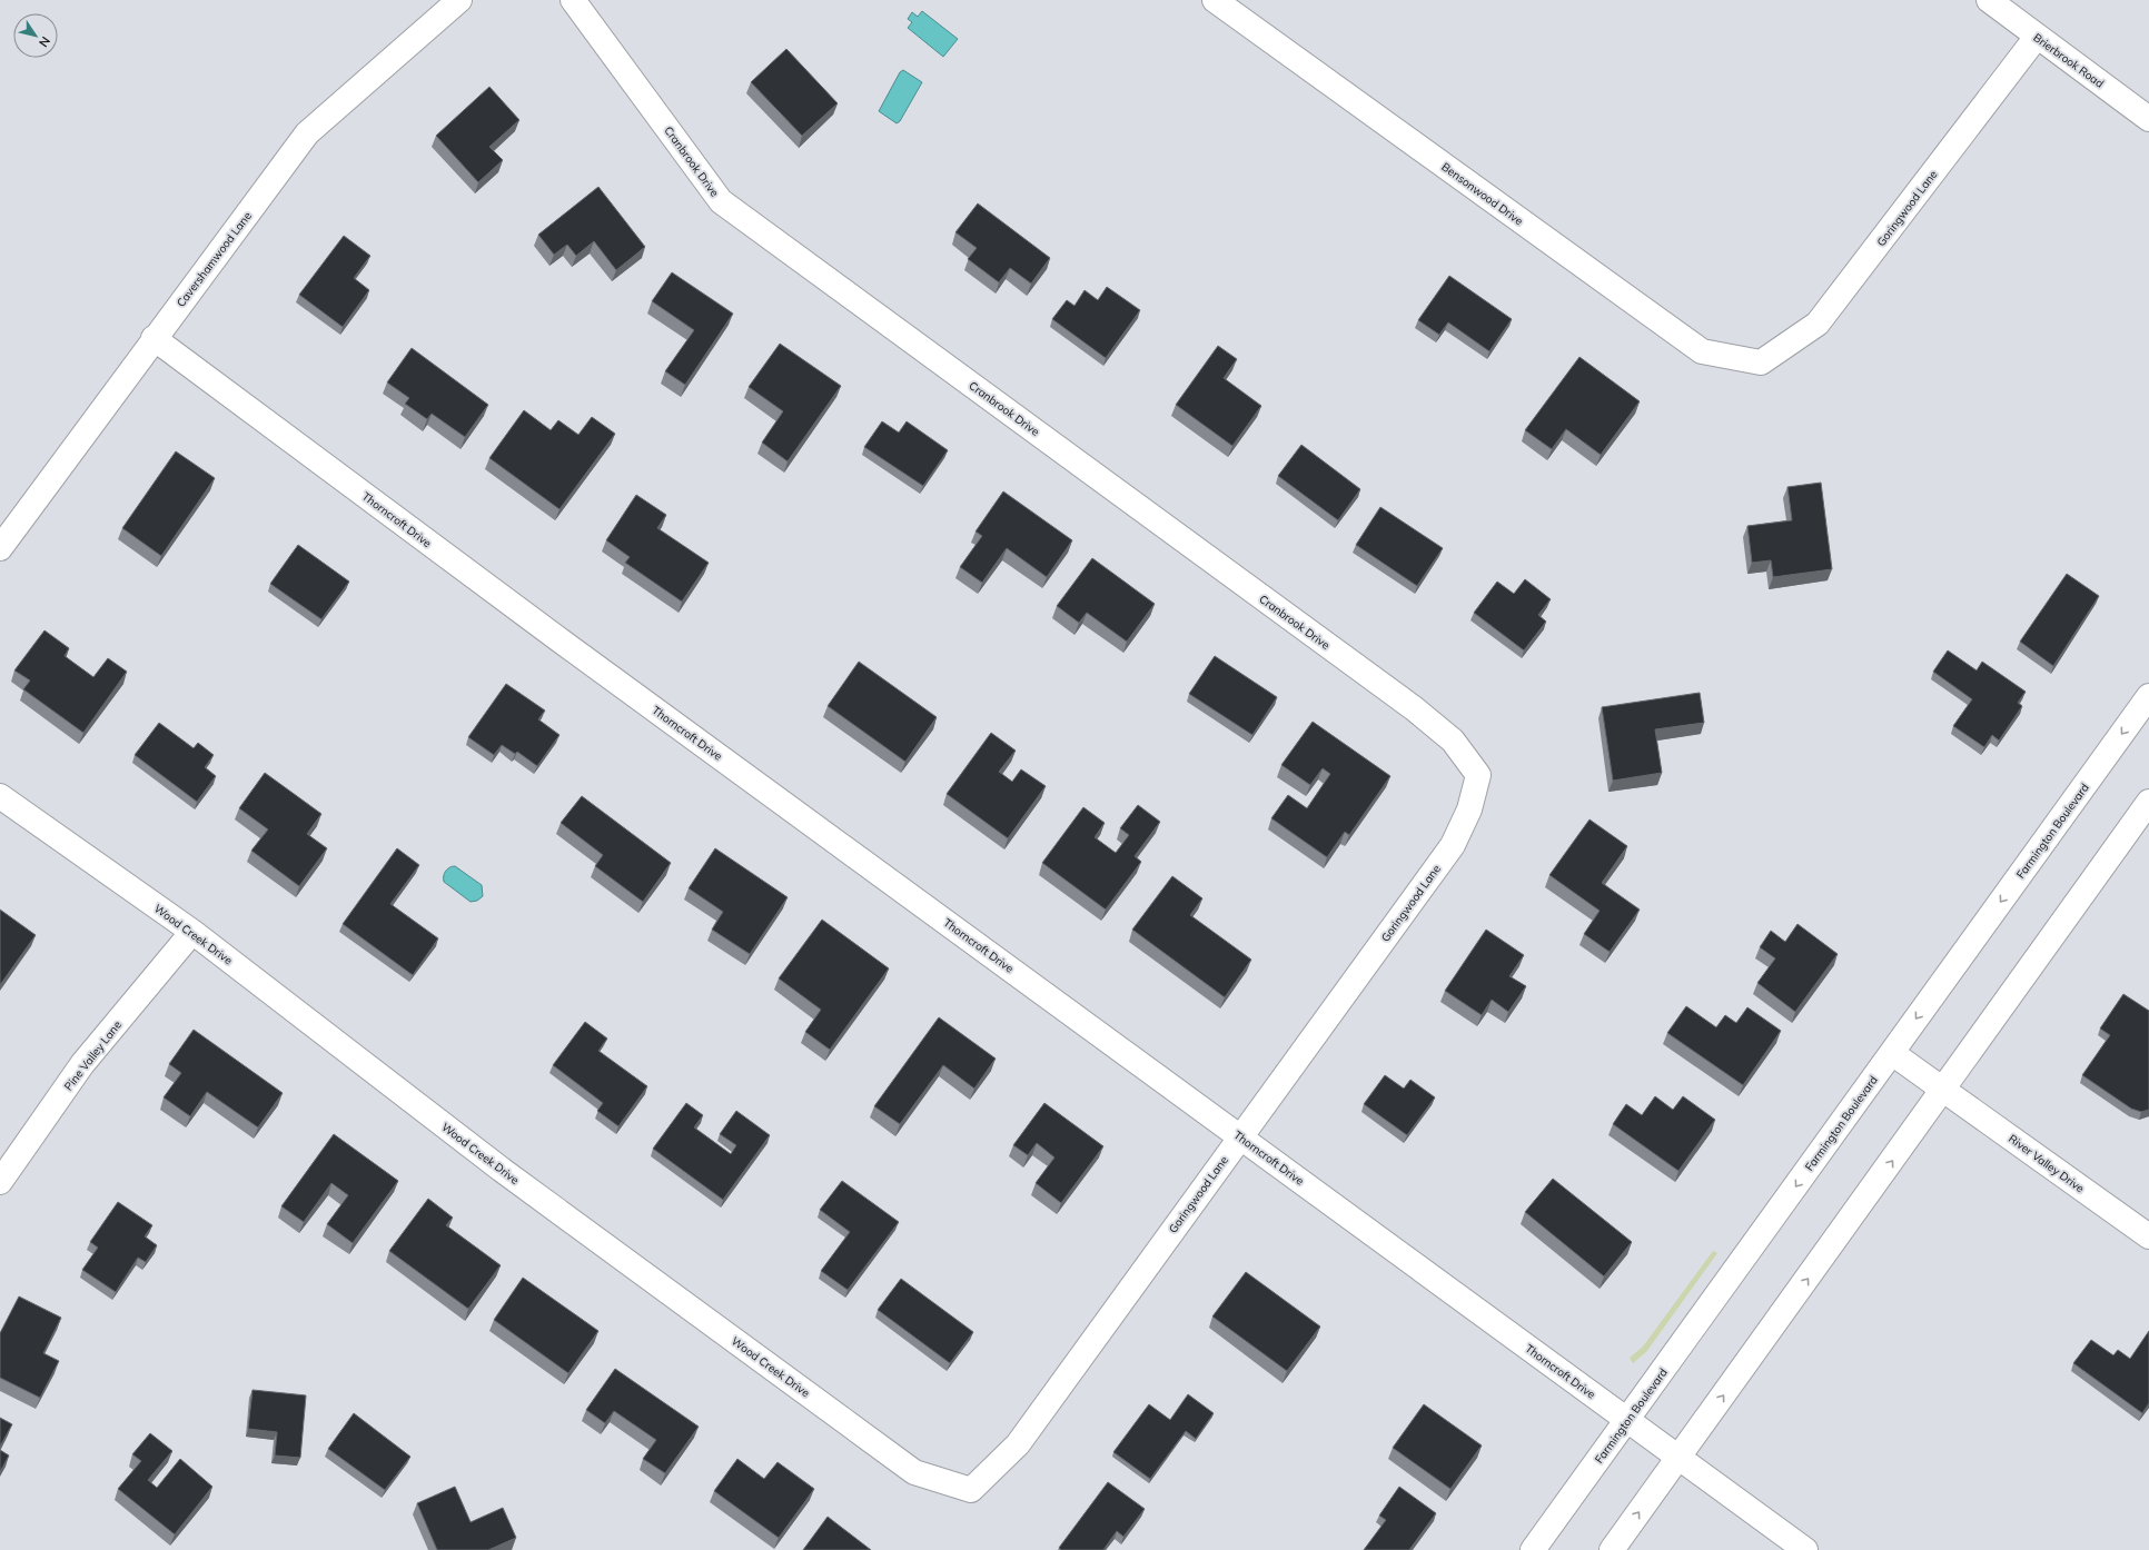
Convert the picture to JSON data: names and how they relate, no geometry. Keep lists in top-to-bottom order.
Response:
{
  "streets": {
    "street": [
      "Brierbrook Road",
      "Cranbrook Drive",
      "Bensonwood Drive",
      "Goringwood Lane",
      "Cavershamwood Lane",
      "Thorncroft Drive",
      "Farmington Boulevard",
      "Wood Creek Drive",
      "Pine Valley Lane",
      "River Valley Drive"
    ]
  },
  "crossings": [
    ["Brierbrook Road", "Goringwood Lane"],
    ["Cranbrook Drive", "Goringwood Lane"],
    ["Bensonwood Drive", "Goringwood Lane"],
    ["Goringwood Lane", "Thorncroft Drive"],
    ["Goringwood Lane", "Wood Creek Drive"],
    ["Cavershamwood Lane", "Thorncroft Drive"],
    ["Thorncroft Drive", "Farmington Boulevard"],
    ["Farmington Boulevard", "River Valley Drive"],
    ["Wood Creek Drive", "Pine Valley Lane"]
  ],
  "north": "bottom right"
}
